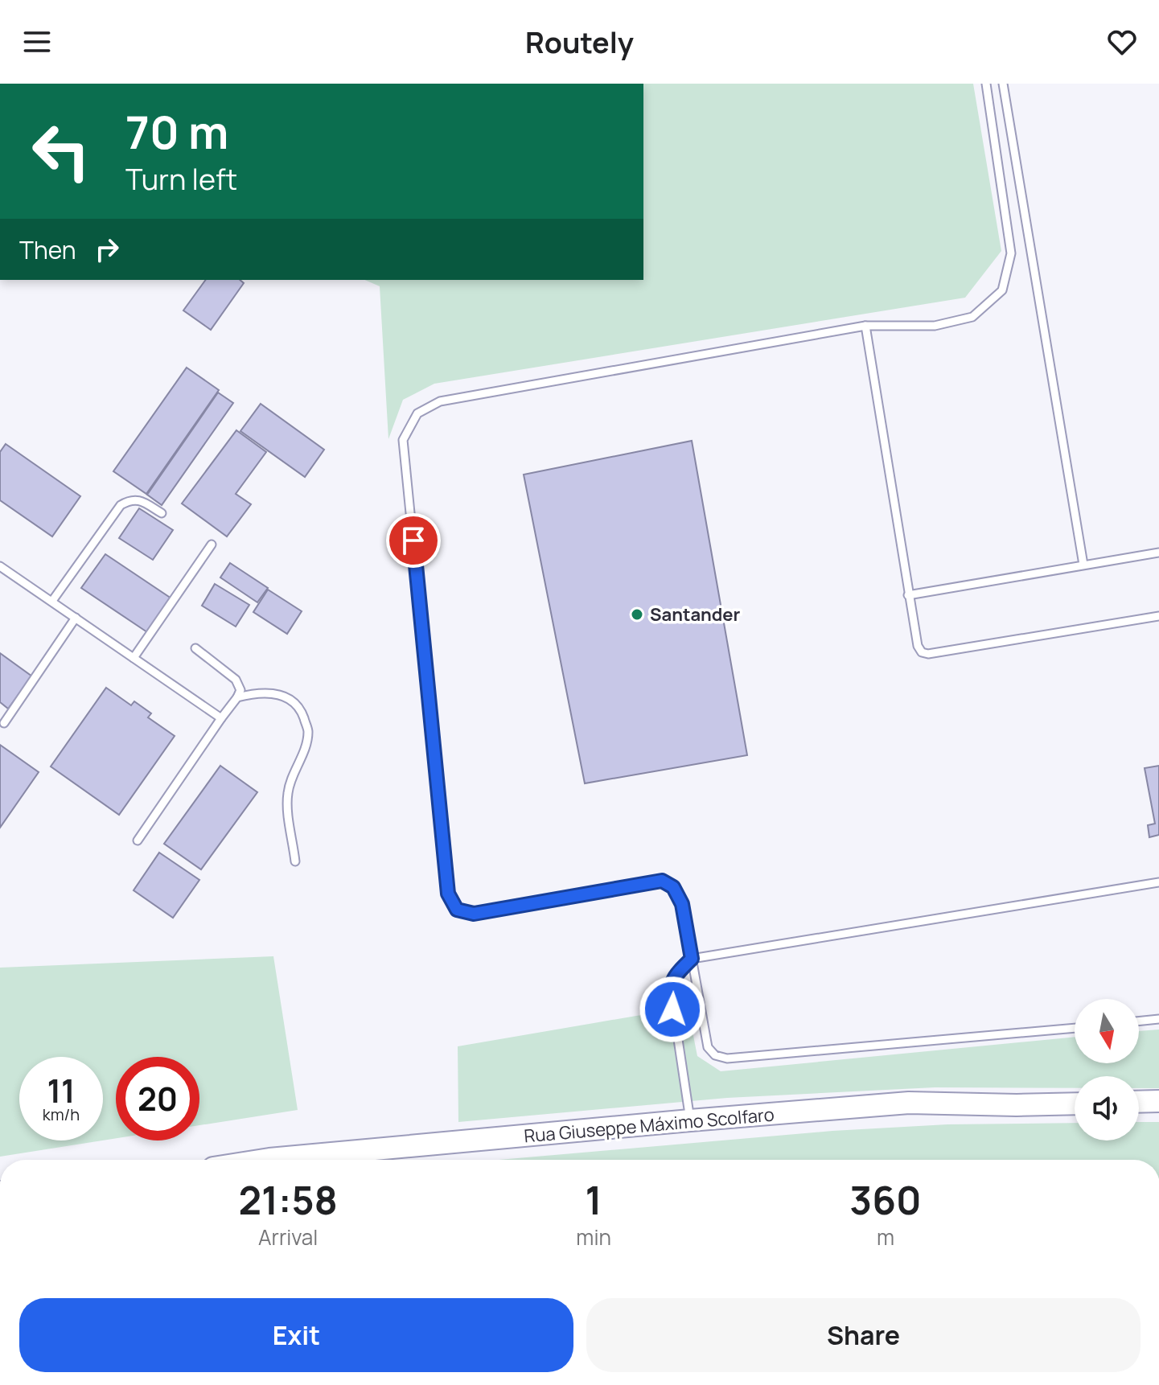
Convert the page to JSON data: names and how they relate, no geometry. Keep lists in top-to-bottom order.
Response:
{
  "streets": {
    "main road": ["Rua Giuseppe Máximo Scolfaro"]
  },
  "places": ["Santander"],
  "north": "bottom",
  "page": {
    "header": "Routely",
    "turn": ["70 m", "Turn left"],
    "then": "Then",
    "speed": "11 km/h",
    "limit": "20",
    "eta": [
      "21:58",
      "Arrival",
      "1",
      "min",
      "360",
      "m"
    ],
    "buttons": ["Exit", "Share"]
  }
}
